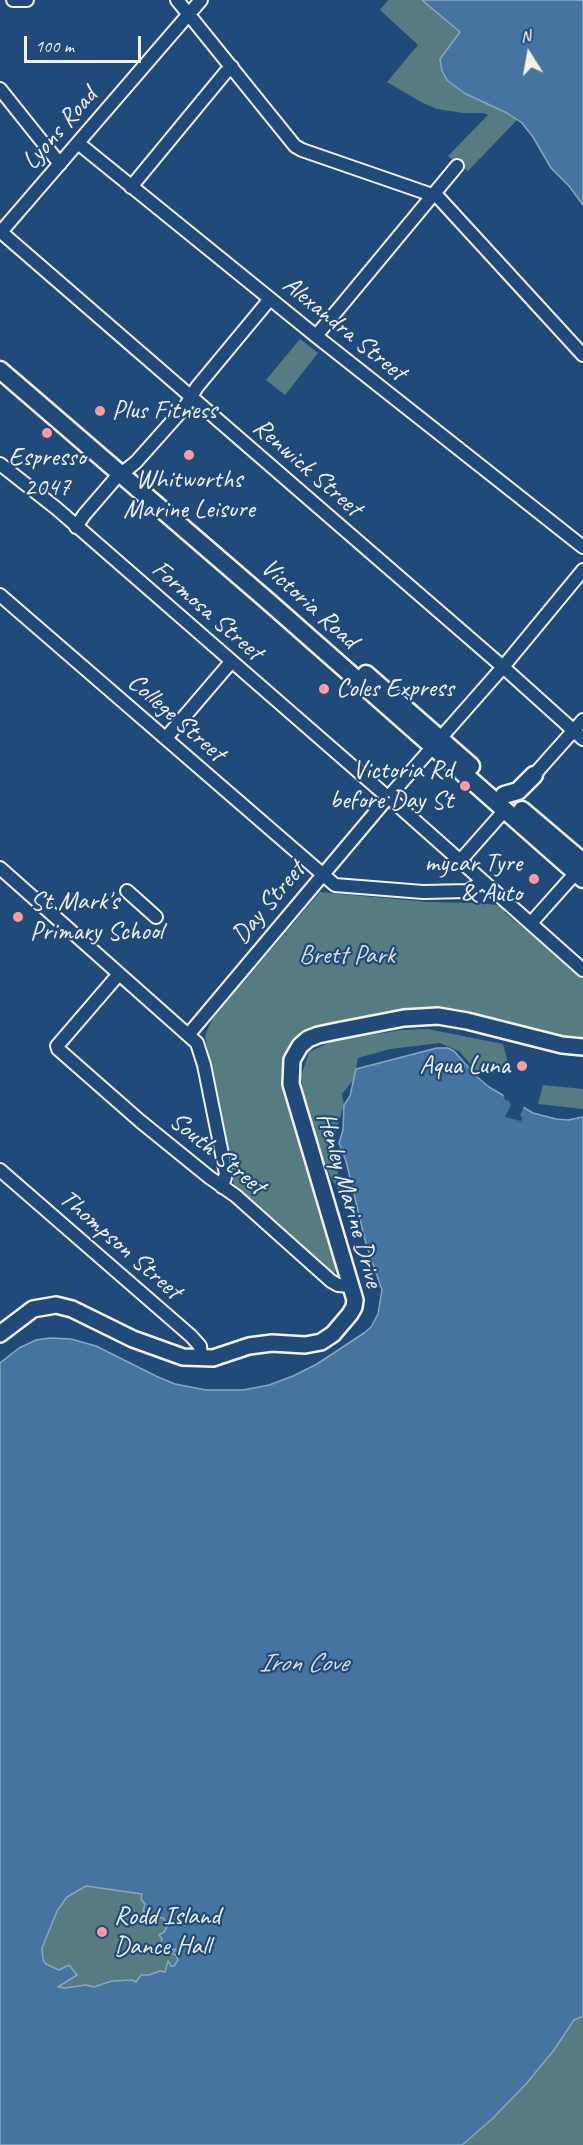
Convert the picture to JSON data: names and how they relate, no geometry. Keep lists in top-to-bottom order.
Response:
{
  "streets": {
    "highway": ["Victoria Road"],
    "main road": ["Henley Marine Drive"],
    "street": [
      "Lyons Road",
      "Alexandra Street",
      "Renwick Street",
      "Formosa Street",
      "College Street",
      "Day Street",
      "South Street",
      "Thompson Street"
    ]
  },
  "crossings": [
    ["Lyons Road", "Alexandra Street"],
    ["Lyons Road", "Renwick Street"],
    ["Renwick Street", "Day Street"],
    ["Victoria Road", "Day Street"],
    ["Formosa Street", "College Street"],
    ["Formosa Street", "Day Street"],
    ["College Street", "Day Street"],
    ["South Street", "Henley Marine Drive"],
    ["Henley Marine Drive", "Thompson Street"]
  ],
  "water": ["Iron Cove"],
  "parks": ["Brett Park"],
  "places": [
    "Plus Fitness",
    "Espresso 2047",
    "Whitworths Marine Leisure",
    "Coles Express",
    "Victoria Rd before Day St",
    "mycar Tyre & Auto",
    "St Mark's Primary School",
    "Aqua Luna",
    "Rodd Island Dance Hall"
  ],
  "scale_bar": "100 m",
  "north": "top"
}
